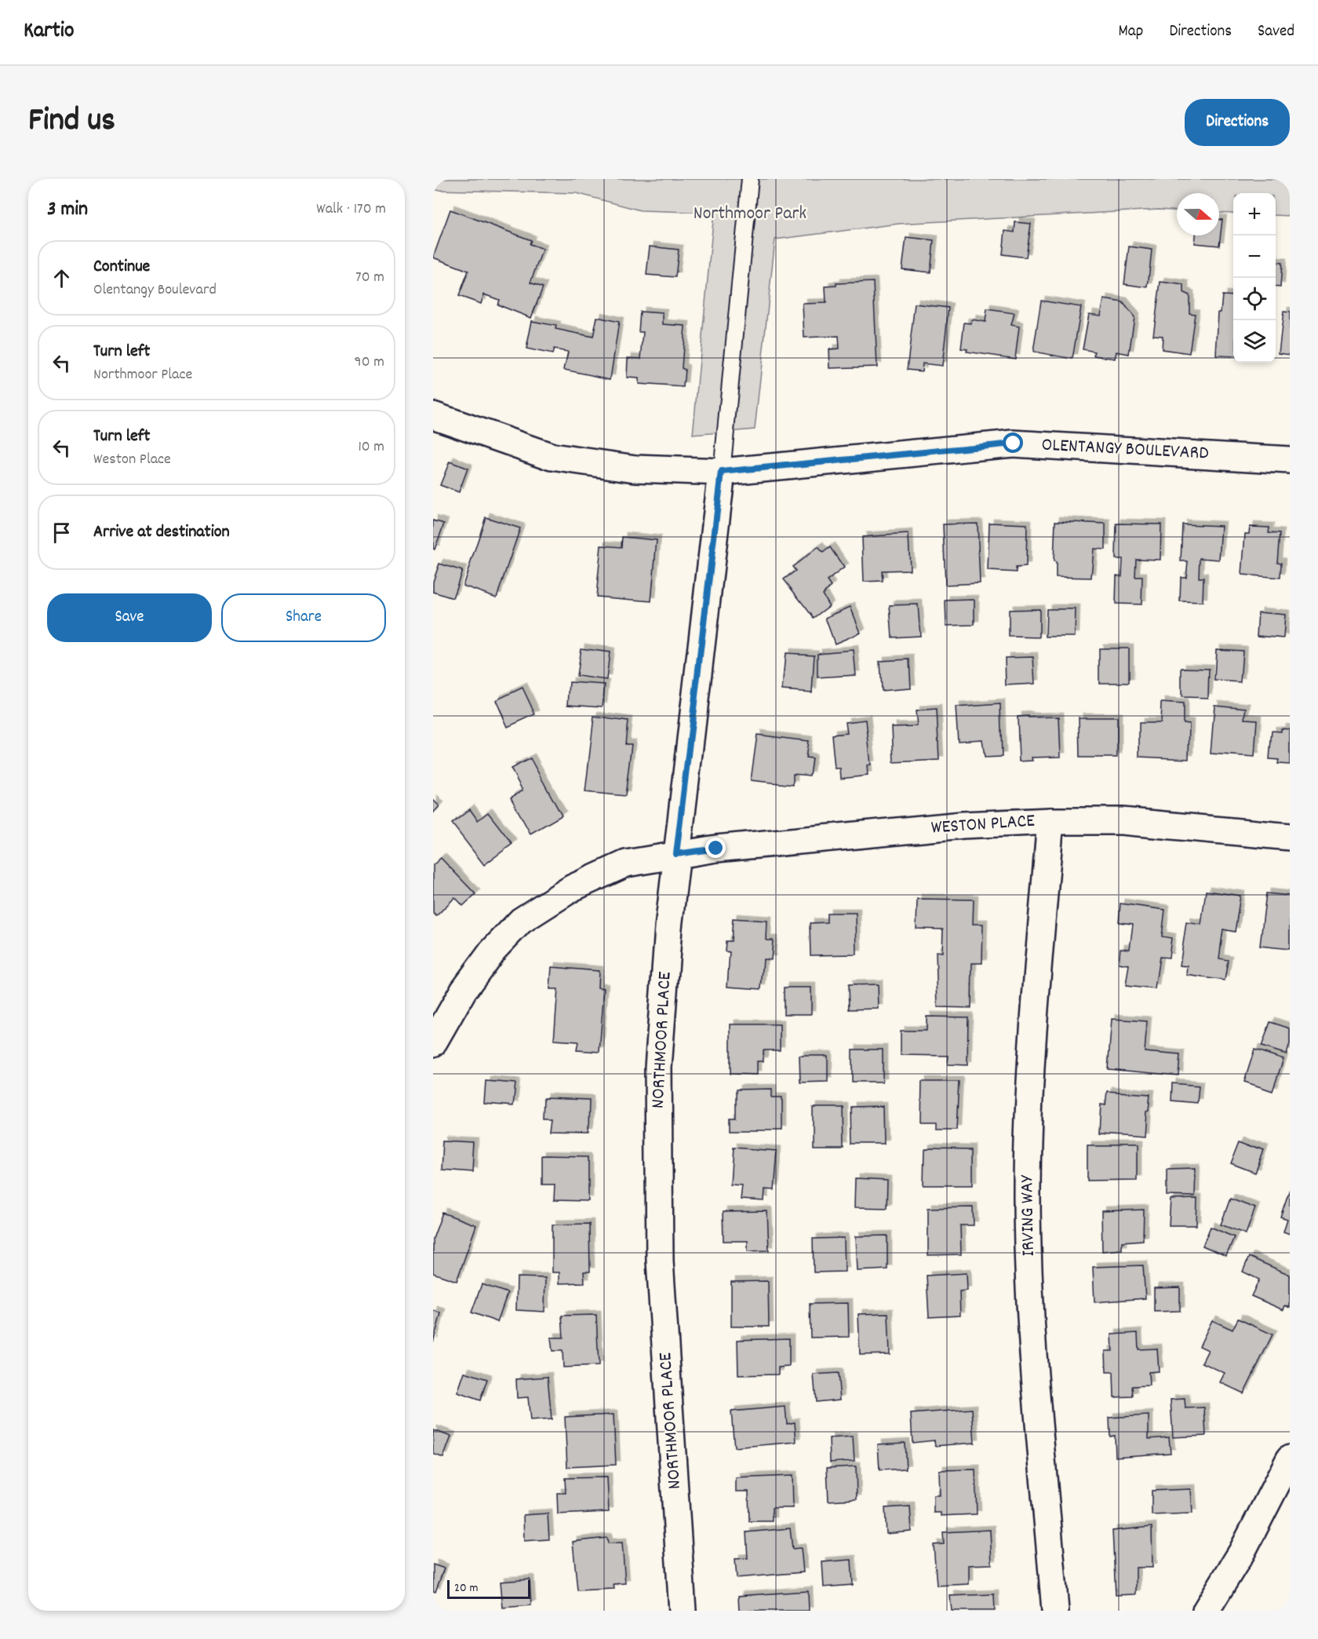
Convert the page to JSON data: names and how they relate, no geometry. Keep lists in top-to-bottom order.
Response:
{
  "streets": {
    "street": [
      "OLENTANGY BOULEVARD",
      "WESTON PLACE",
      "NORTHMOOR PLACE",
      "IRVING WAY"
    ]
  },
  "crossings": [
    ["OLENTANGY BOULEVARD", "NORTHMOOR PLACE"],
    ["WESTON PLACE", "NORTHMOOR PLACE"],
    ["WESTON PLACE", "IRVING WAY"]
  ],
  "parks": ["Northmoor Park"],
  "scale_bar": "20 m",
  "north": "right",
  "page": {
    "header": "Kartio",
    "nav": ["Map", "Directions", "Saved"],
    "title": "Find us",
    "buttons": [
      "Directions",
      ["Save", "Share"]
    ],
    "heading": ["3 min", "Walk · 170 m"],
    "map_buttons": ["+", "−"],
    "list": [
      ["Continue", "Olentangy Boulevard", "70 m"],
      ["Turn left", "Northmoor Place", "90 m"],
      ["Turn left", "Weston Place", "10 m"],
      "Arrive at destination"
    ],
    "scale": "20 m"
  }
}
